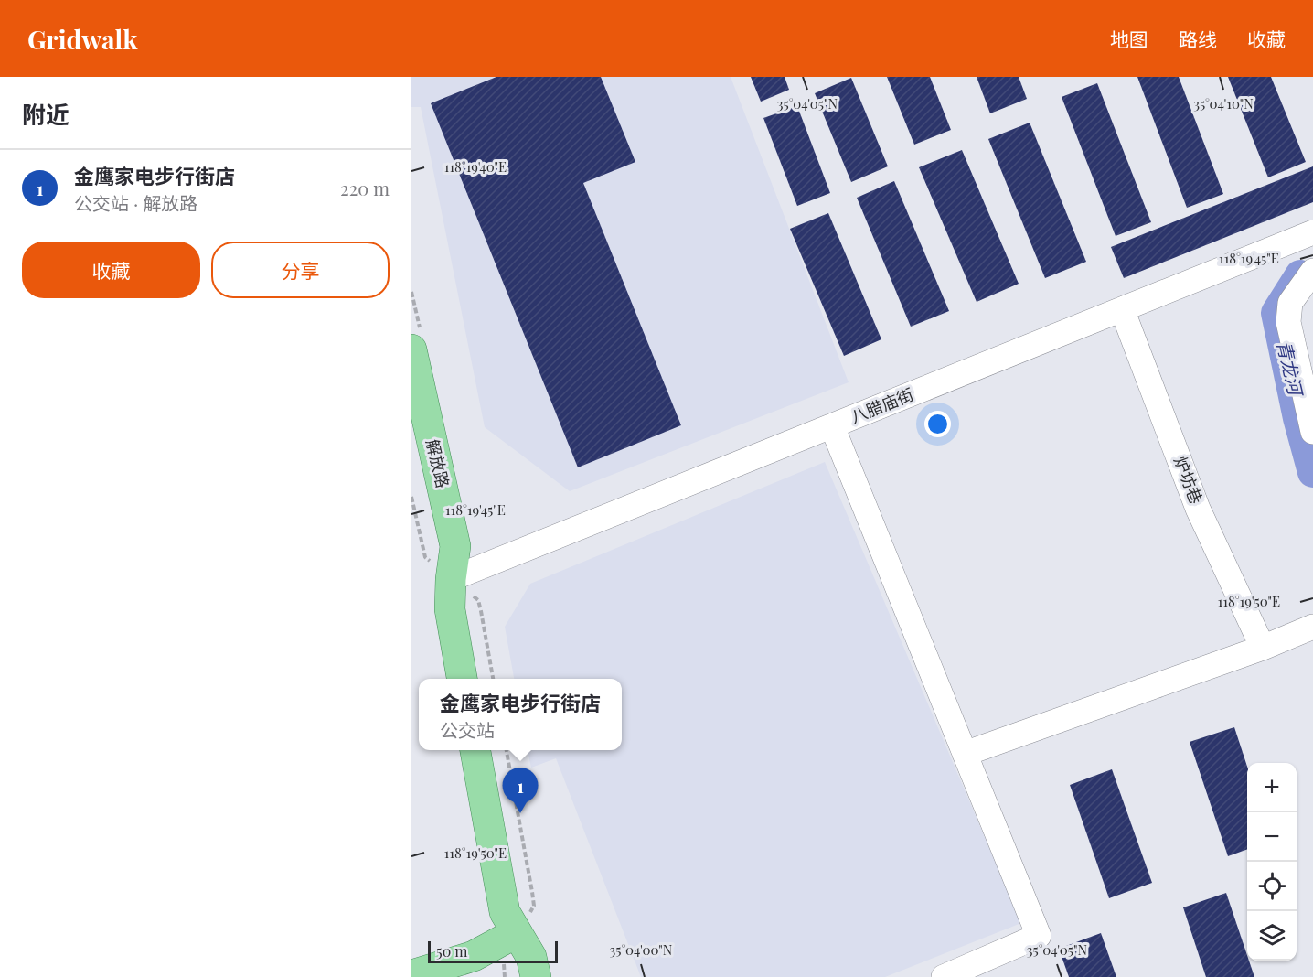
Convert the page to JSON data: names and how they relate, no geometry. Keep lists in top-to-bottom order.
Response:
{
  "streets": {
    "main road": ["解放路"],
    "street": ["八腊庙街", "炉坊巷"]
  },
  "crossings": [
    ["八腊庙街", "解放路"],
    ["八腊庙街", "炉坊巷"]
  ],
  "water": ["青龙河"],
  "scale_bar": "50 m",
  "page": {
    "header": "Gridwalk",
    "nav": ["地图", "路线", "收藏"],
    "heading": "附近",
    "list": [
      {
        "mark": "1",
        "name": "金鹰家电步行街店",
        "note": "公交站 · 解放路",
        "value": "220 m"
      }
    ],
    "buttons": ["收藏", "分享"],
    "popup": ["金鹰家电步行街店", "公交站"],
    "map_buttons": ["+", "−"],
    "pins": "1",
    "scale": "50 m"
  },
  "coordinates": [
    "35°04'05\"N",
    "35°04'10\"N",
    "118°19'40\"E",
    "118°19'45\"E",
    "118°19'50\"E",
    "35°04'00\"N"
  ]
}
